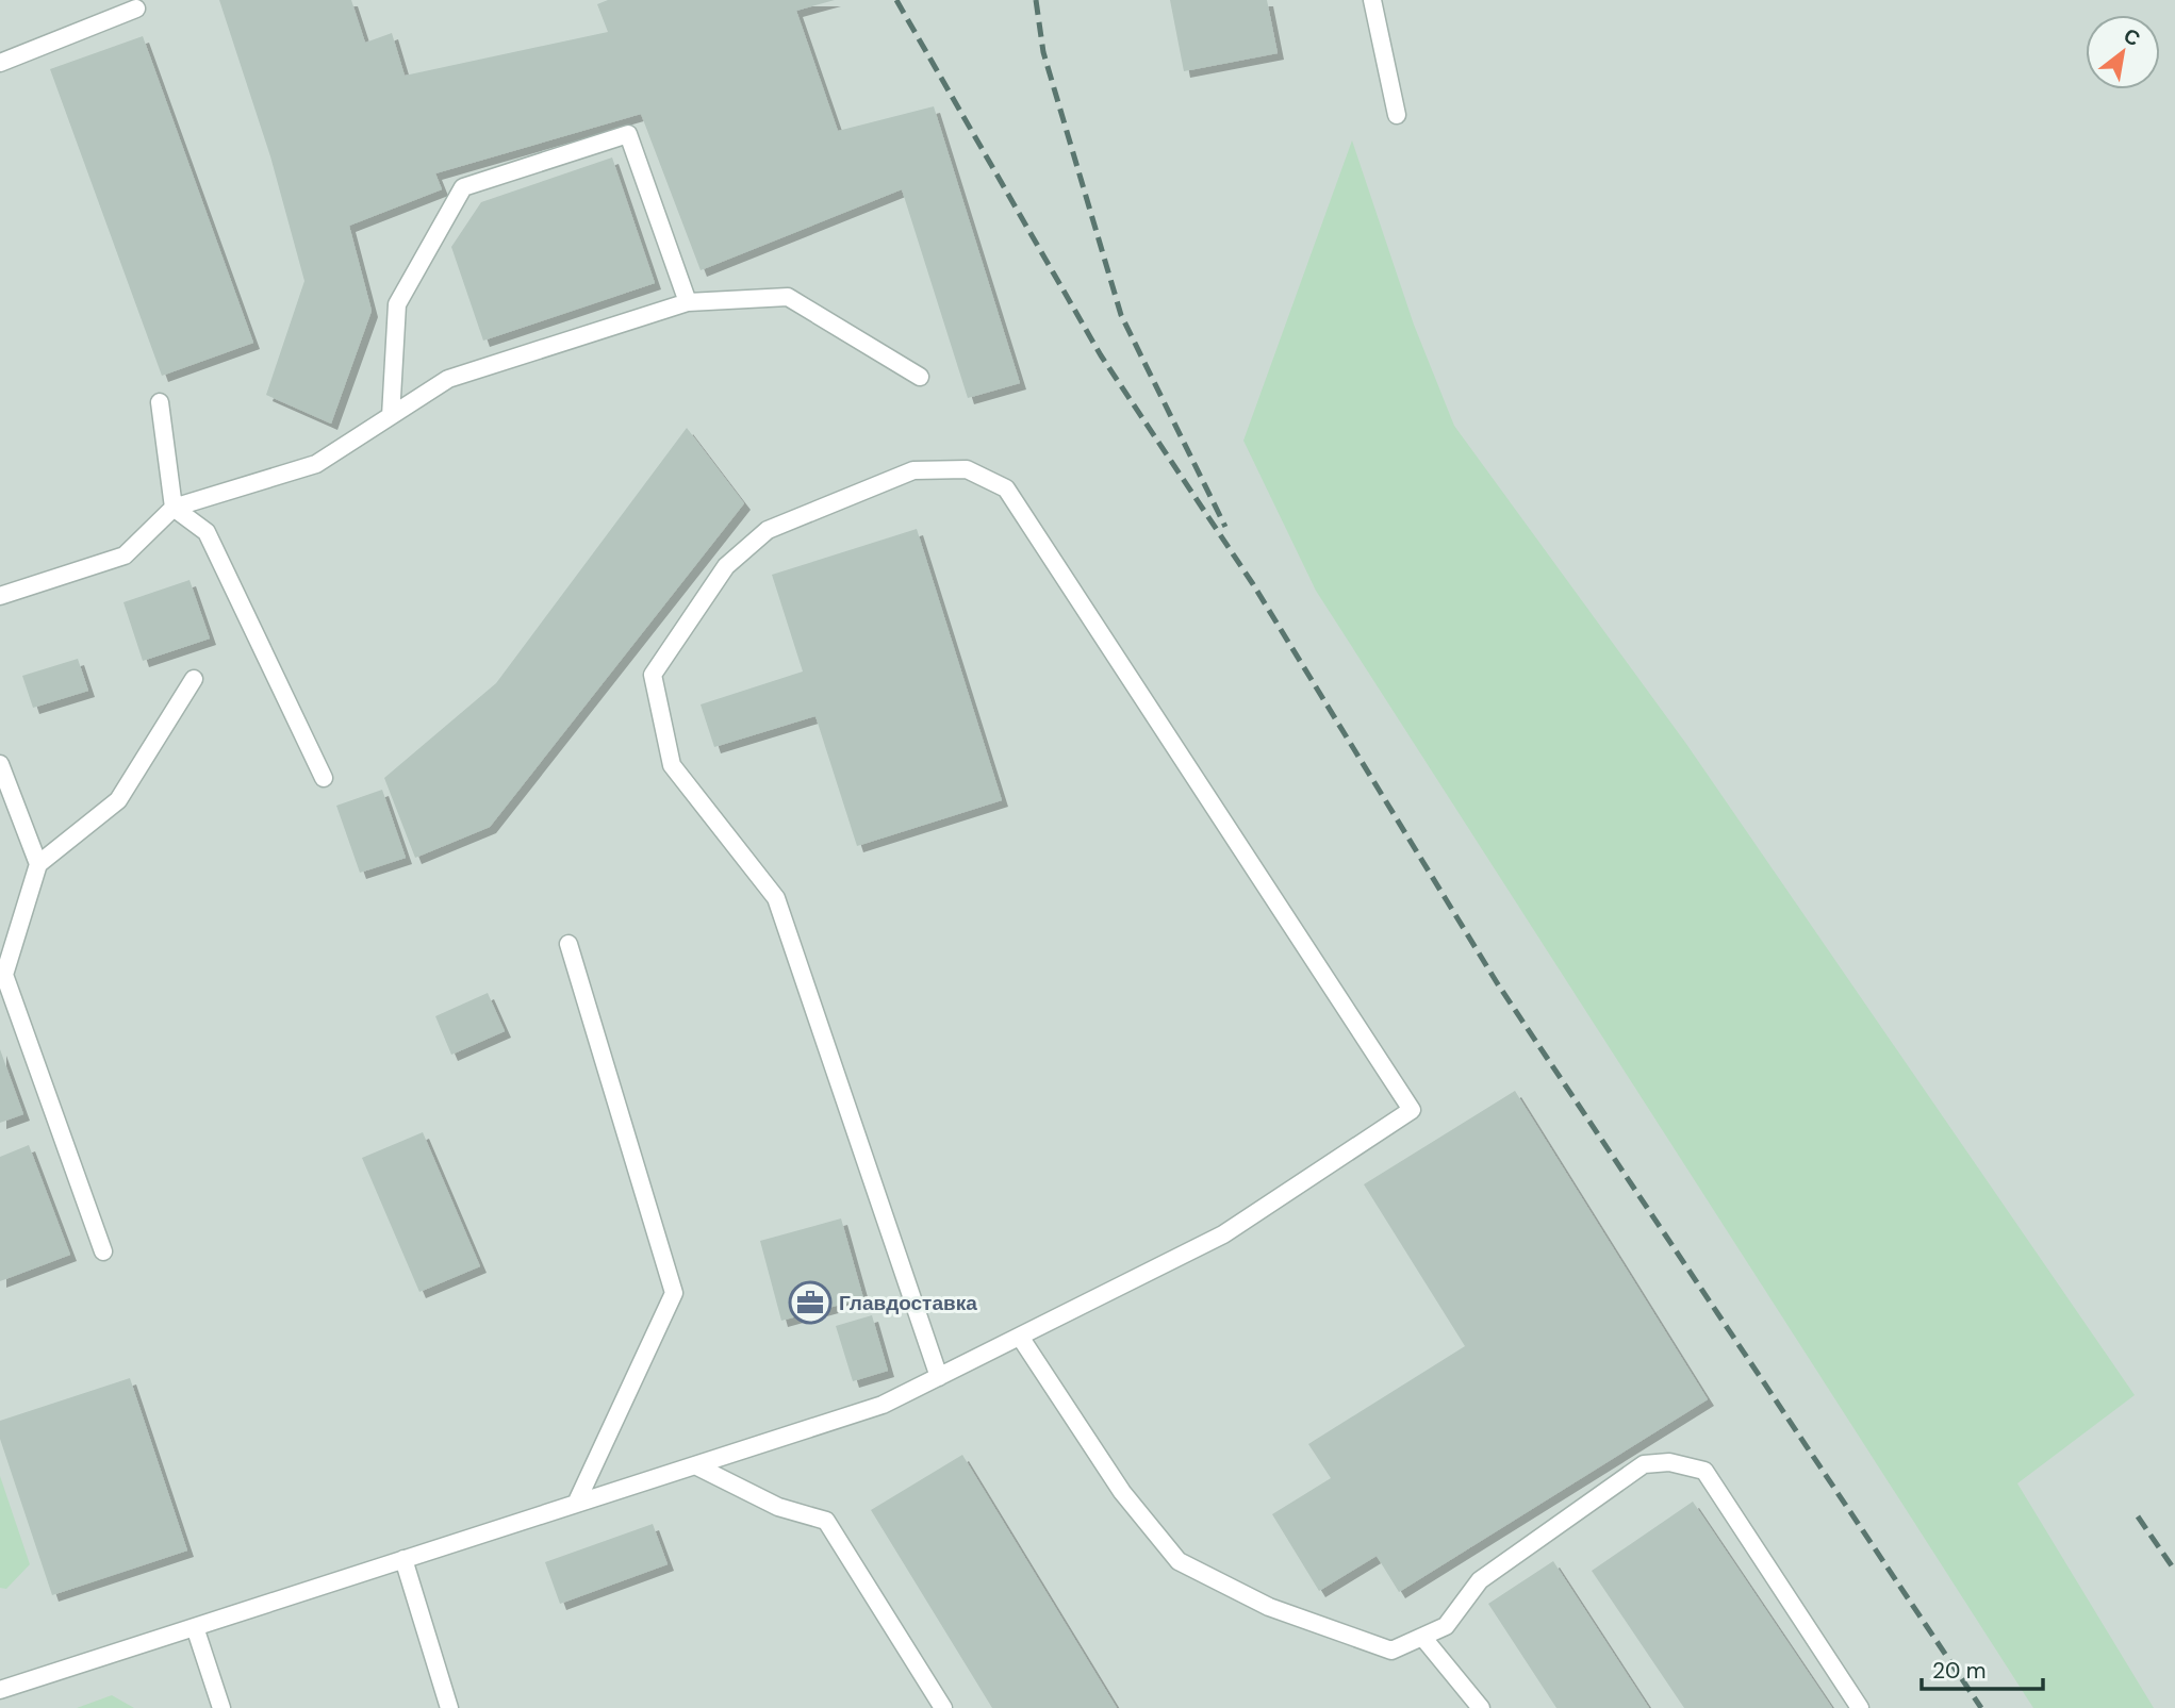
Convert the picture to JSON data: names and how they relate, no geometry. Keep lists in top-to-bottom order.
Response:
{
  "places": {
    "office": ["Главдоставка"]
  },
  "scale_bar": "20 m",
  "north": "top right"
}
